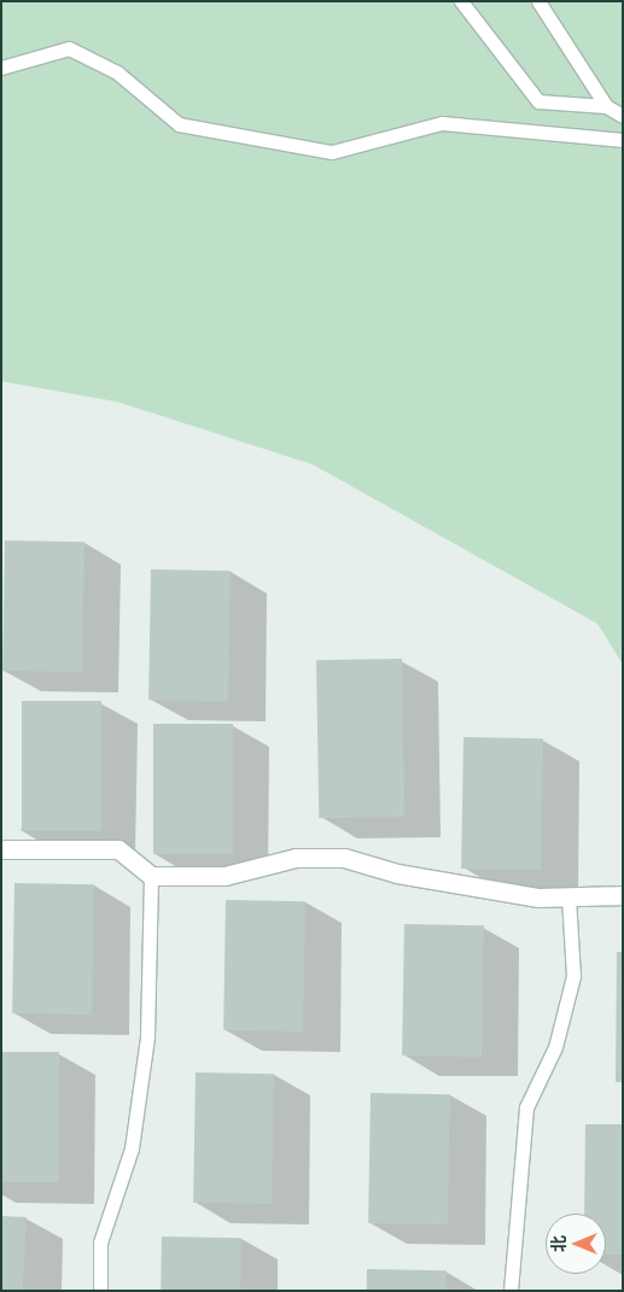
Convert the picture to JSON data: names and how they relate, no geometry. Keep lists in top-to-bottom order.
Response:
{
  "north": "left"
}
